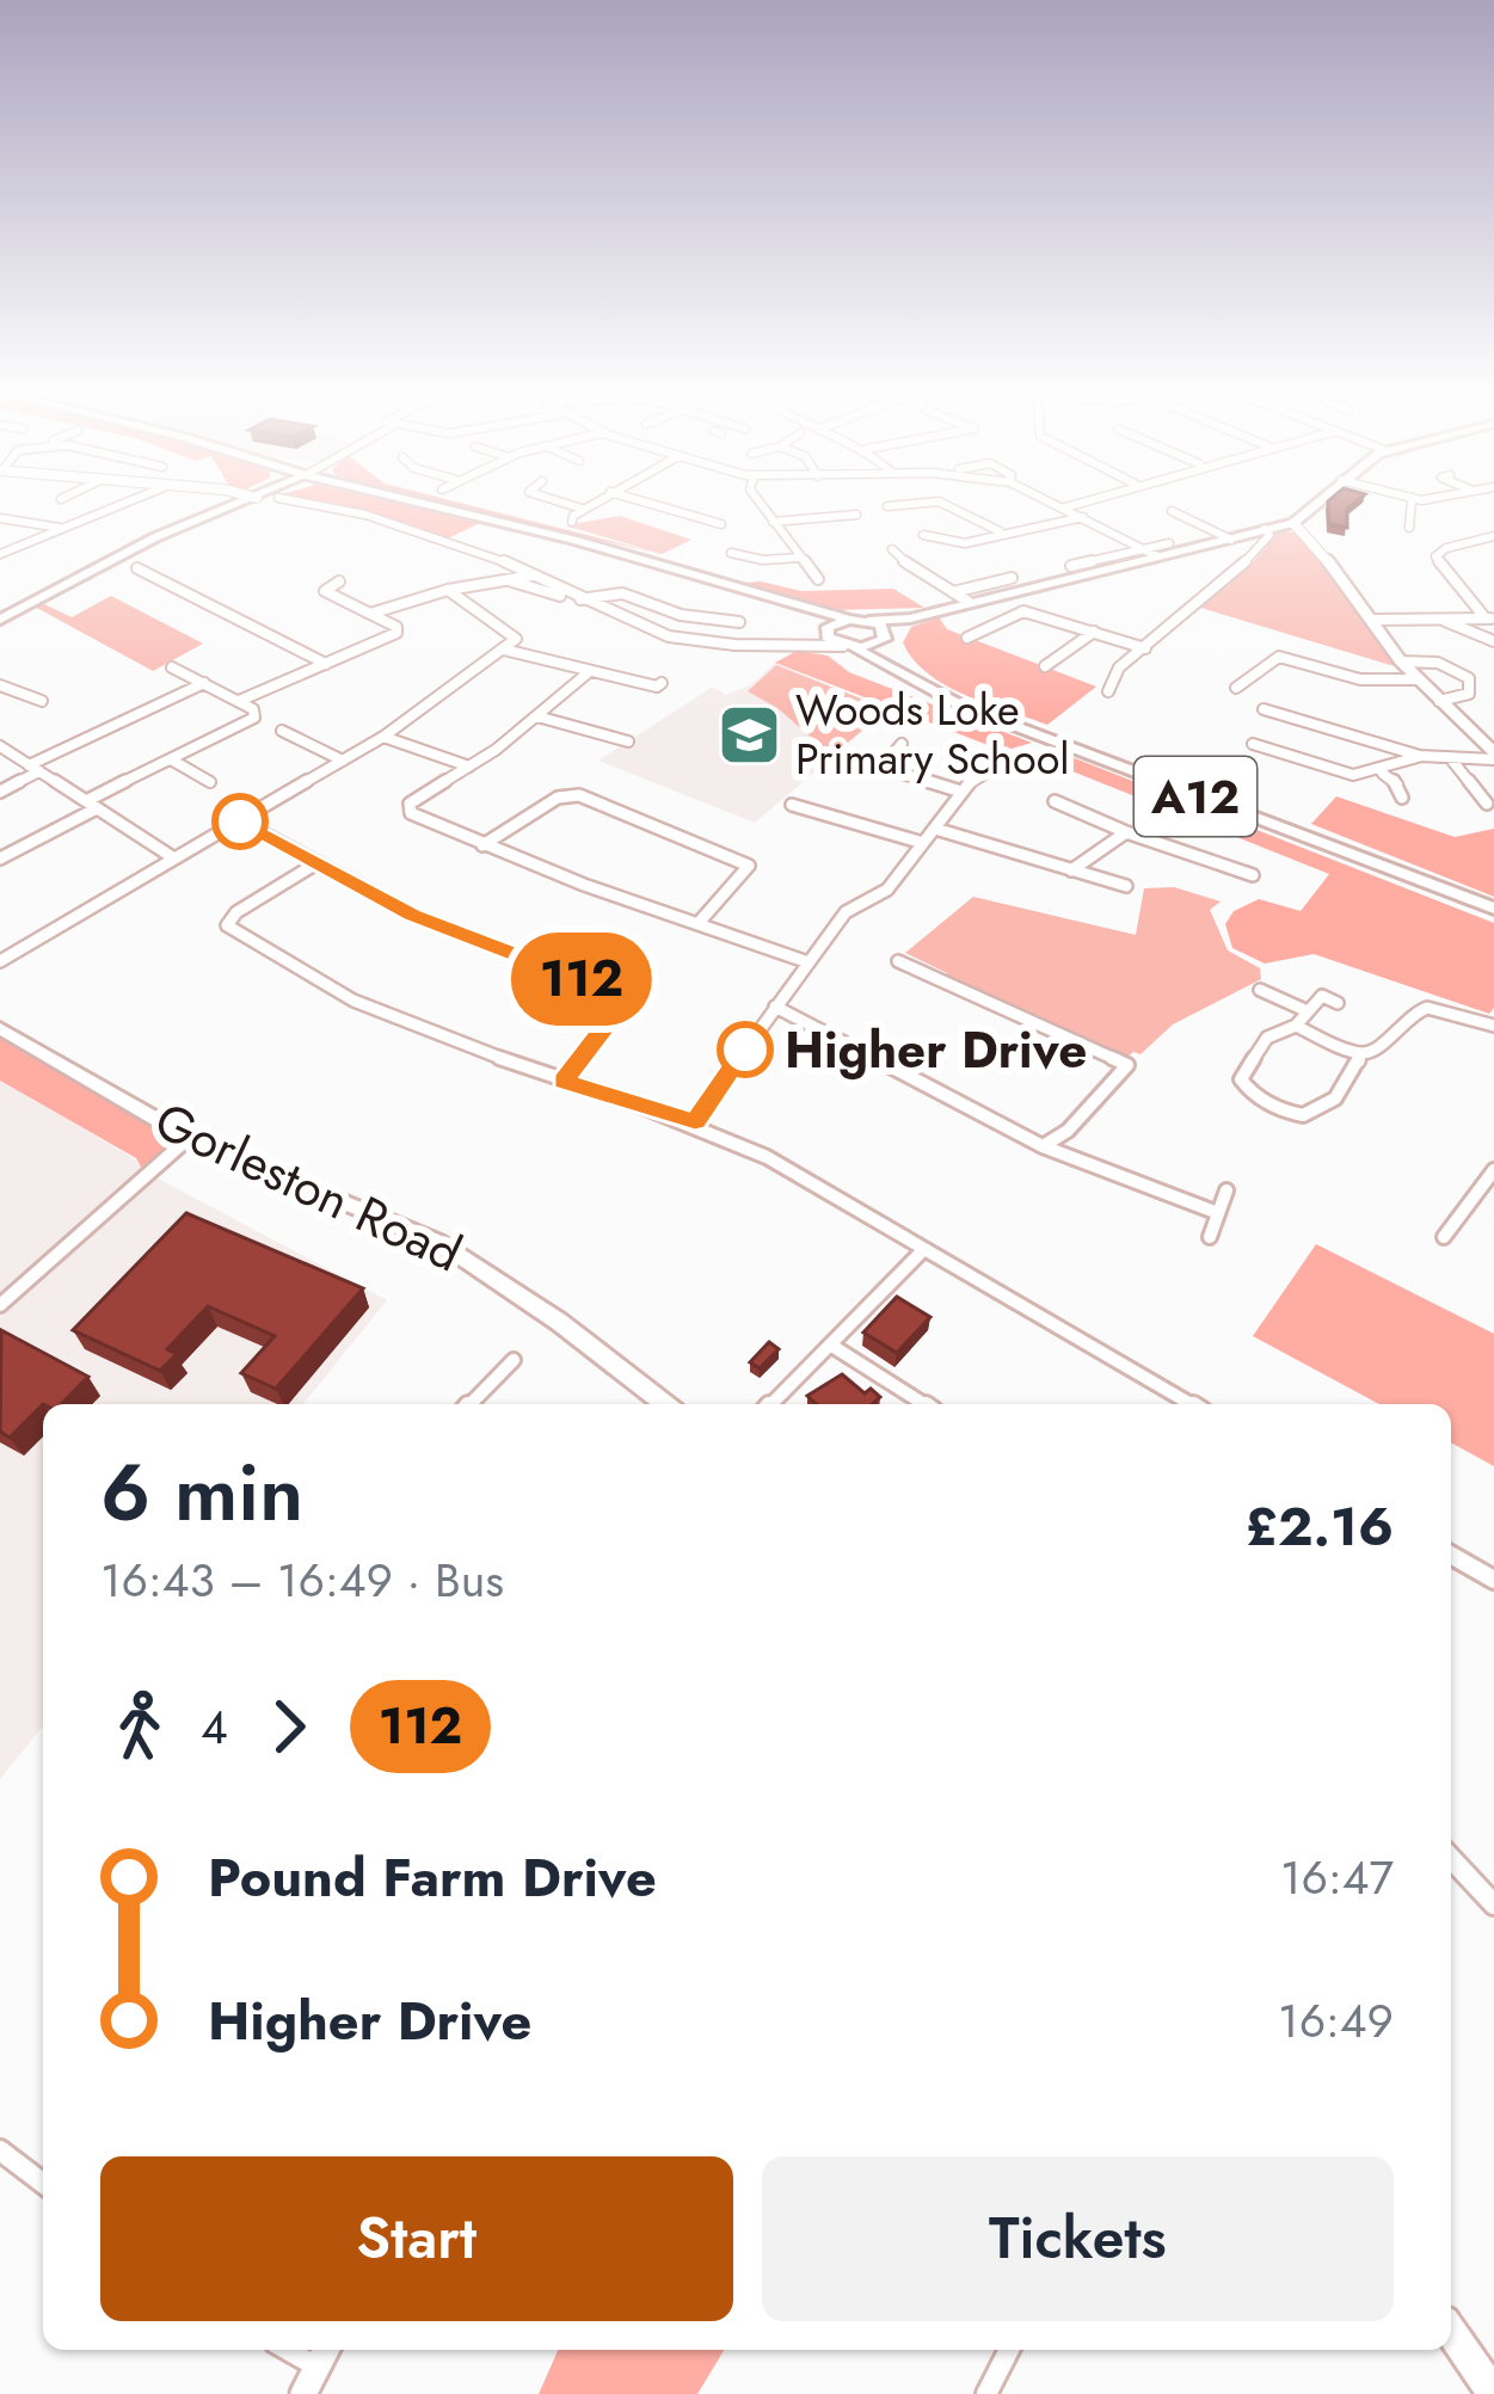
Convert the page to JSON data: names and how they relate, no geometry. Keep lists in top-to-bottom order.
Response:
{
  "streets": {
    "highway": ["A12"],
    "main road": ["Gorleston Road"]
  },
  "places": {
    "school or university": ["Woods Loke Primary School"],
    "other": ["Higher Drive"]
  },
  "lines": ["bus line 112"],
  "page": {
    "on_map": "112",
    "heading": ["6 min", "16:43 – 16:49 · Bus", "£2.16"],
    "legs": ["4", "112"],
    "list": [
      {
        "name": "Pound Farm Drive",
        "value": "16:47"
      },
      {
        "name": "Higher Drive",
        "value": "16:49"
      }
    ],
    "buttons": ["Start", "Tickets"]
  }
}
